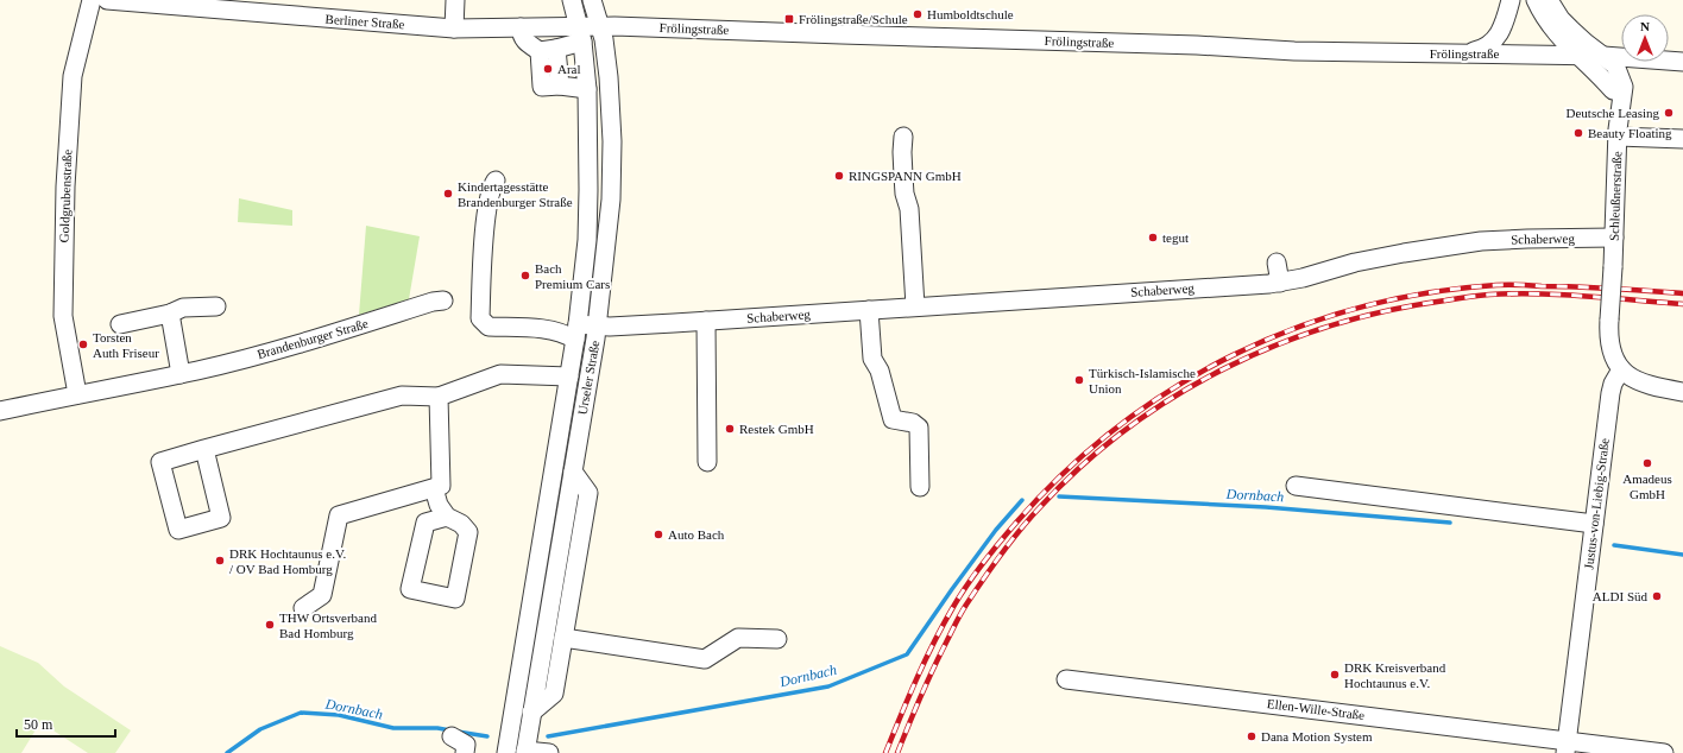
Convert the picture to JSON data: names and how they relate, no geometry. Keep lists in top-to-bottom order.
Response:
{
  "streets": {
    "street": [
      "Berliner Straße",
      "Frölingstraße",
      "Goldgrubenstraße",
      "Schleußnerstraße",
      "Schaberweg",
      "Brandenburger Straße",
      "Urseler Straße",
      "Justus-von-Liebig-Straße",
      "Ellen-Wille-Straße"
    ]
  },
  "crossings": [
    ["Berliner Straße", "Frölingstraße"],
    ["Berliner Straße", "Urseler Straße"],
    ["Frölingstraße", "Urseler Straße"],
    ["Goldgrubenstraße", "Brandenburger Straße"],
    ["Schleußnerstraße", "Schaberweg"],
    ["Schleußnerstraße", "Justus-von-Liebig-Straße"],
    ["Schaberweg", "Urseler Straße"],
    ["Justus-von-Liebig-Straße", "Ellen-Wille-Straße"]
  ],
  "water": ["Dornbach"],
  "places": {
    "other": [
      "Humboldtschule",
      "Aral",
      "Deutsche Leasing",
      "Beauty Floating",
      "RINGSPANN GmbH",
      "Kindertagesstätte Brandenburger Straße",
      "tegut",
      "Bach Premium Cars",
      "Torsten Auth Friseur",
      "Türkisch-Islamische Union",
      "Restek GmbH",
      "Amadeus GmbH",
      "Auto Bach",
      "DRK Hochtaunus e.V. / OV Bad Homburg",
      "ALDI Süd",
      "THW Ortsverband Bad Homburg",
      "DRK Kreisverband Hochtaunus e.V.",
      "Dana Motion System"
    ],
    "transit": ["Frölingstraße/Schule"]
  },
  "scale_bar": "50 m",
  "north": "top"
}
